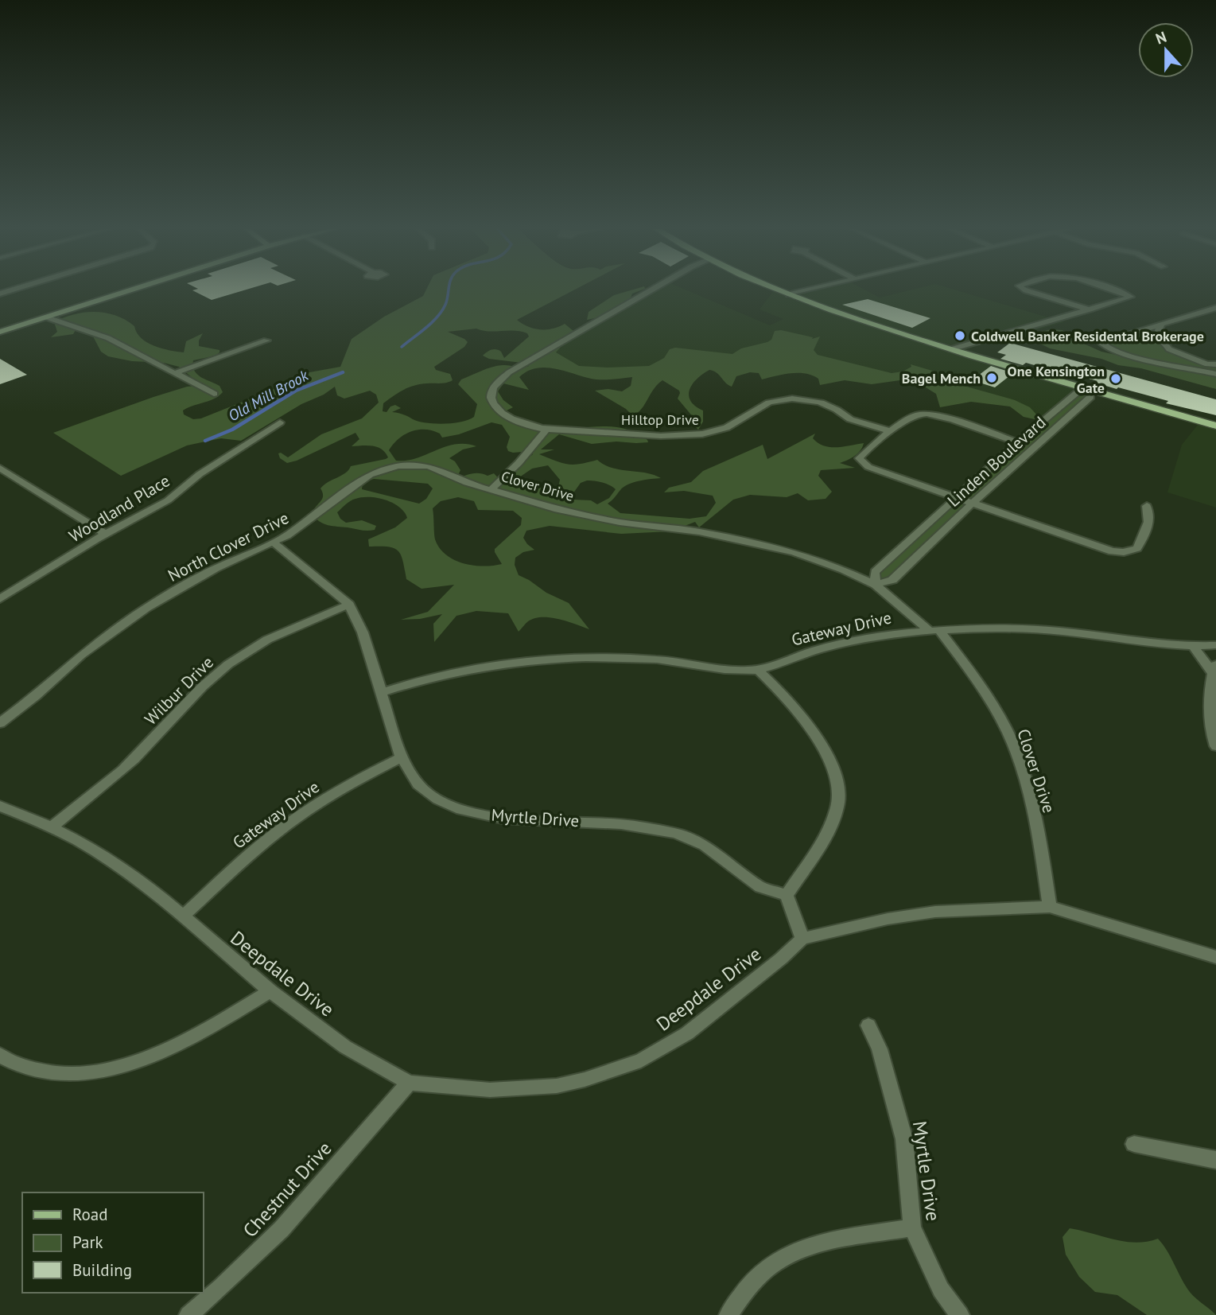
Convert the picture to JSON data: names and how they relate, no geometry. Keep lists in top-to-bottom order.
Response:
{
  "streets": {
    "street": [
      "Hilltop Drive",
      "Linden Boulevard",
      "Clover Drive",
      "Woodland Place",
      "North Clover Drive",
      "Gateway Drive",
      "Wilbur Drive",
      "Myrtle Drive",
      "Deepdale Drive",
      "Chestnut Drive"
    ]
  },
  "crossings": [
    ["Hilltop Drive", "Clover Drive"],
    ["Linden Boulevard", "Clover Drive"],
    ["Clover Drive", "North Clover Drive"],
    ["Clover Drive", "Gateway Drive"],
    ["North Clover Drive", "Myrtle Drive"],
    ["Gateway Drive", "Myrtle Drive"],
    ["Gateway Drive", "Deepdale Drive"],
    ["Wilbur Drive", "Myrtle Drive"],
    ["Wilbur Drive", "Deepdale Drive"],
    ["Deepdale Drive", "Chestnut Drive"]
  ],
  "water": ["Old Mill Brook"],
  "places": ["Coldwell Banker Residental Brokerage", "Bagel Mench", "One Kensington Gate"],
  "legend": ["Road", "Park", "Building"],
  "north": "top"
}
